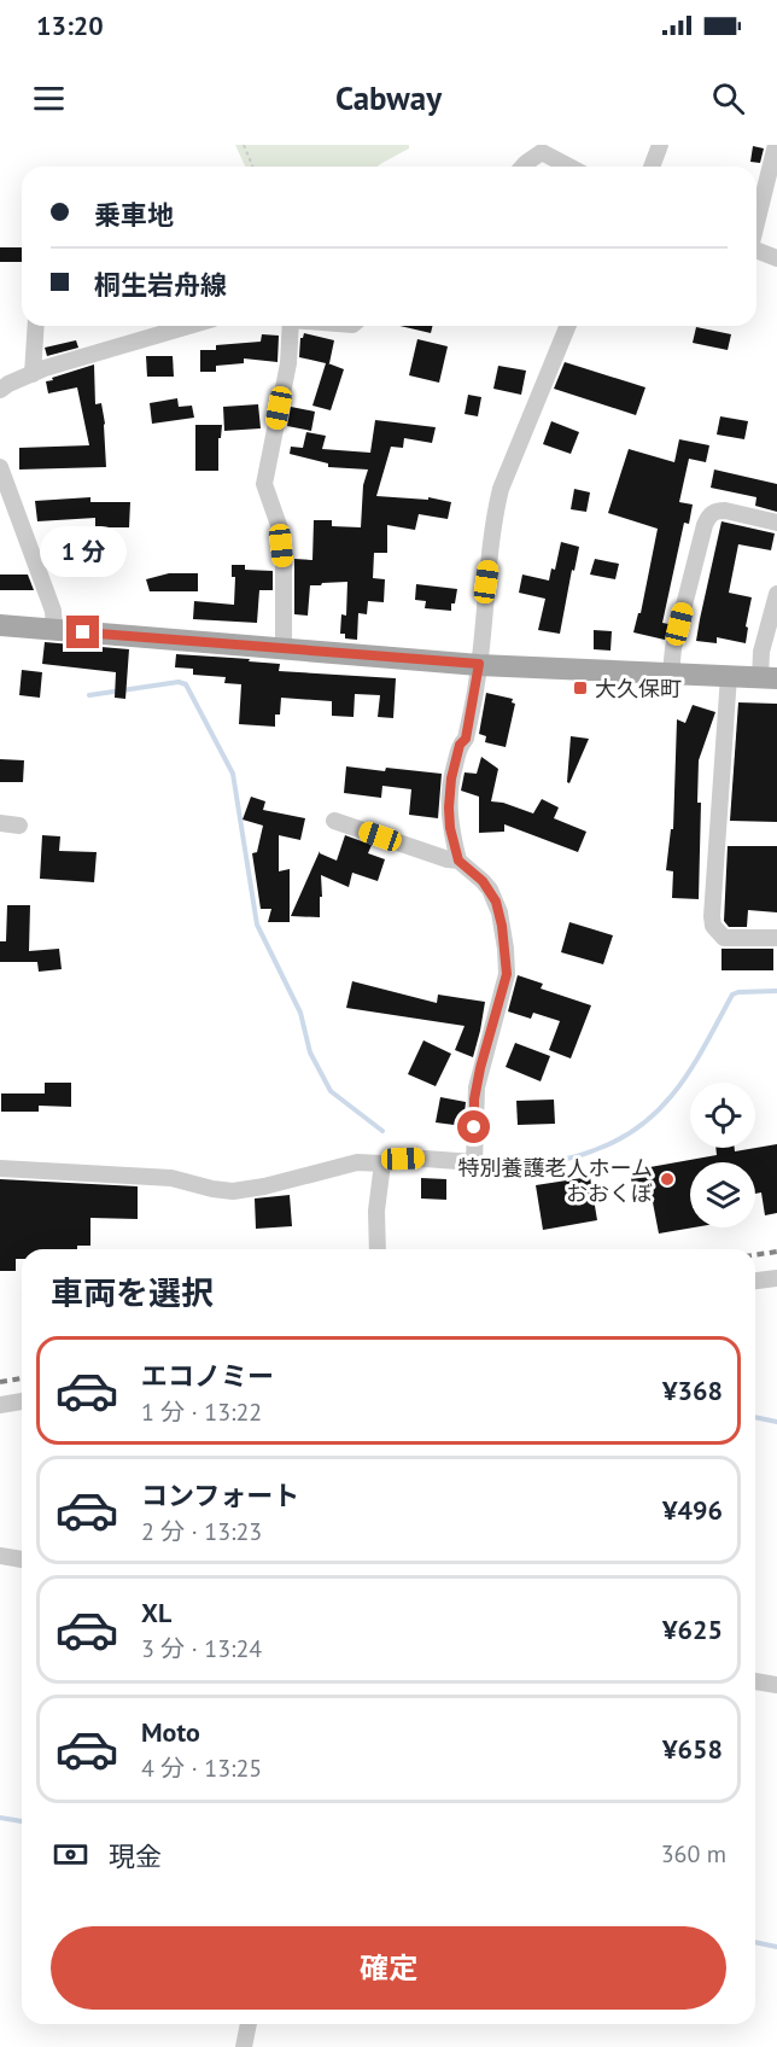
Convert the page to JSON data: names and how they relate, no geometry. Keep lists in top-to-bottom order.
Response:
{
  "places": {
    "transit": ["大久保町"],
    "other": ["特別養護老人ホーム おおくぼ"]
  },
  "page": {
    "status": "13:20",
    "header": "Cabway",
    "banner": ["乗車地", "桐生岩舟線"],
    "bubble": "1 分",
    "heading": "車両を選択",
    "list": [
      {
        "name": "エコノミー",
        "note": "1 分 · 13:22",
        "value": "¥368"
      },
      {
        "name": "コンフォート",
        "note": "2 分 · 13:23",
        "value": "¥496"
      },
      {
        "name": "XL",
        "note": "3 分 · 13:24",
        "value": "¥625"
      },
      {
        "name": "Moto",
        "note": "4 分 · 13:25",
        "value": "¥658"
      }
    ],
    "pay": ["現金", "360 m"],
    "buttons": "確定"
  }
}
